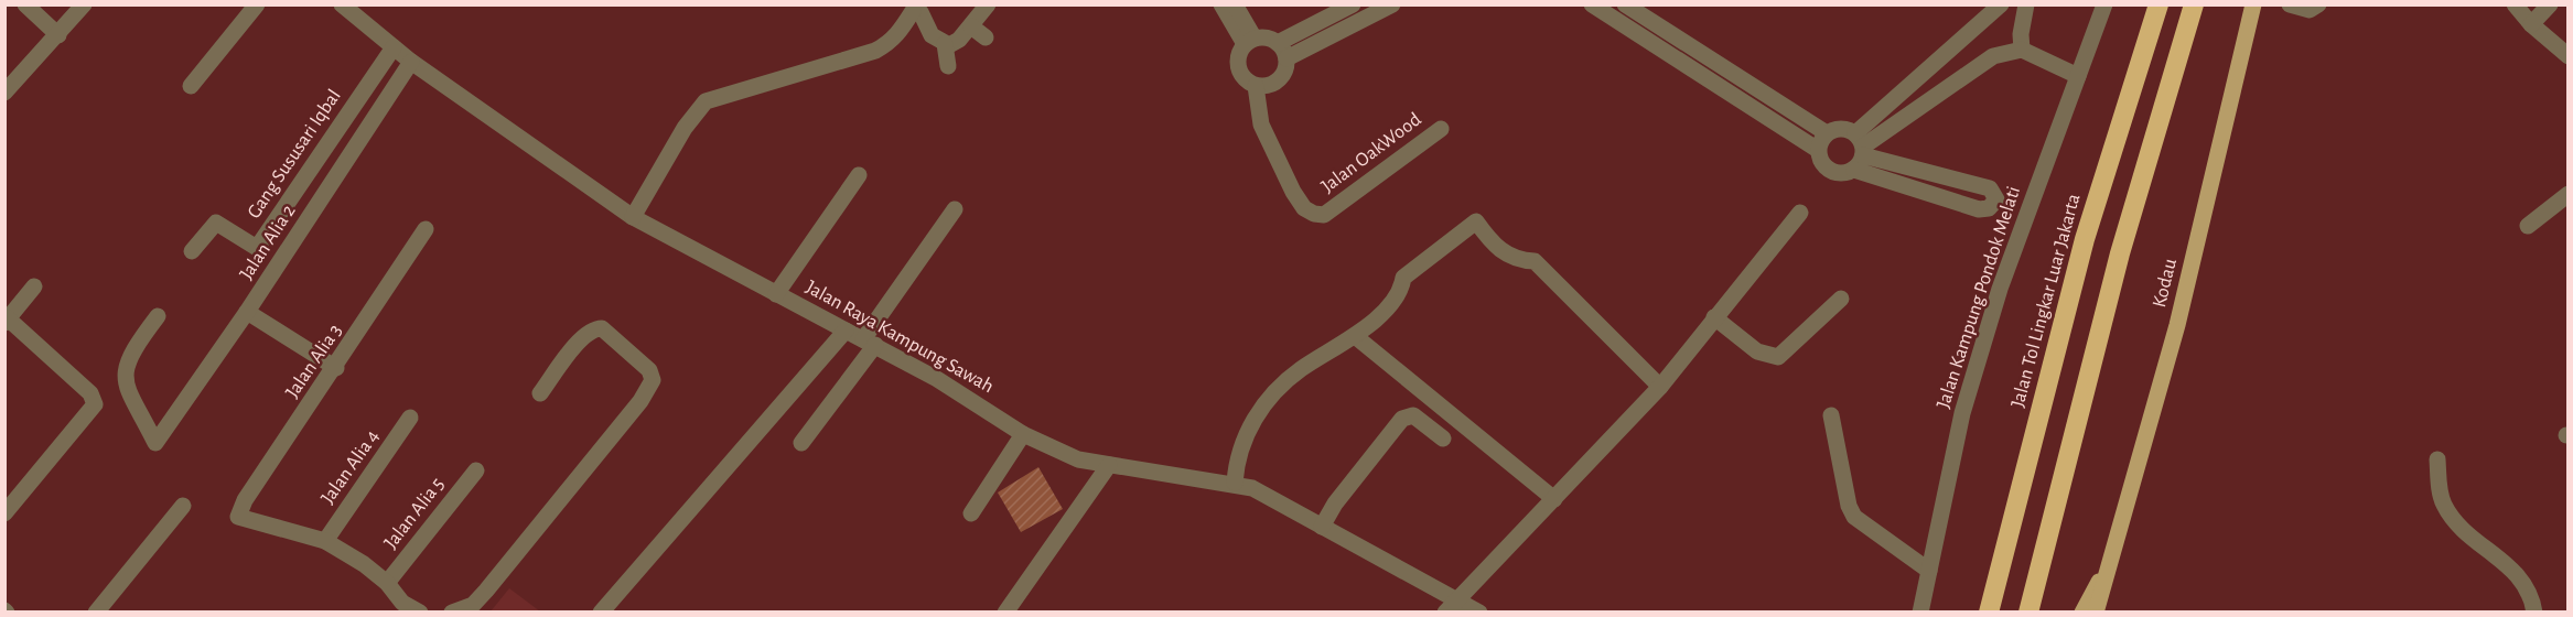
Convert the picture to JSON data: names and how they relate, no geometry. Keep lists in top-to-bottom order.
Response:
{
  "streets": {
    "highway": ["Jalan Tol Lingkar Luar Jakarta"],
    "main road": ["Kodau"],
    "street": [
      "Jalan OakWood",
      "Gang Sususari Iqbal",
      "Jalan Alia 2",
      "Jalan Kampung Pondok Melati",
      "Jalan Raya Kampung Sawah",
      "Jalan Alia 3",
      "Jalan Alia 4",
      "Jalan Alia 5"
    ]
  },
  "crossings": [
    ["Gang Sususari Iqbal", "Jalan Raya Kampung Sawah"],
    ["Jalan Alia 2", "Jalan Raya Kampung Sawah"],
    ["Jalan Alia 3", "Jalan Alia 4"]
  ]
}
